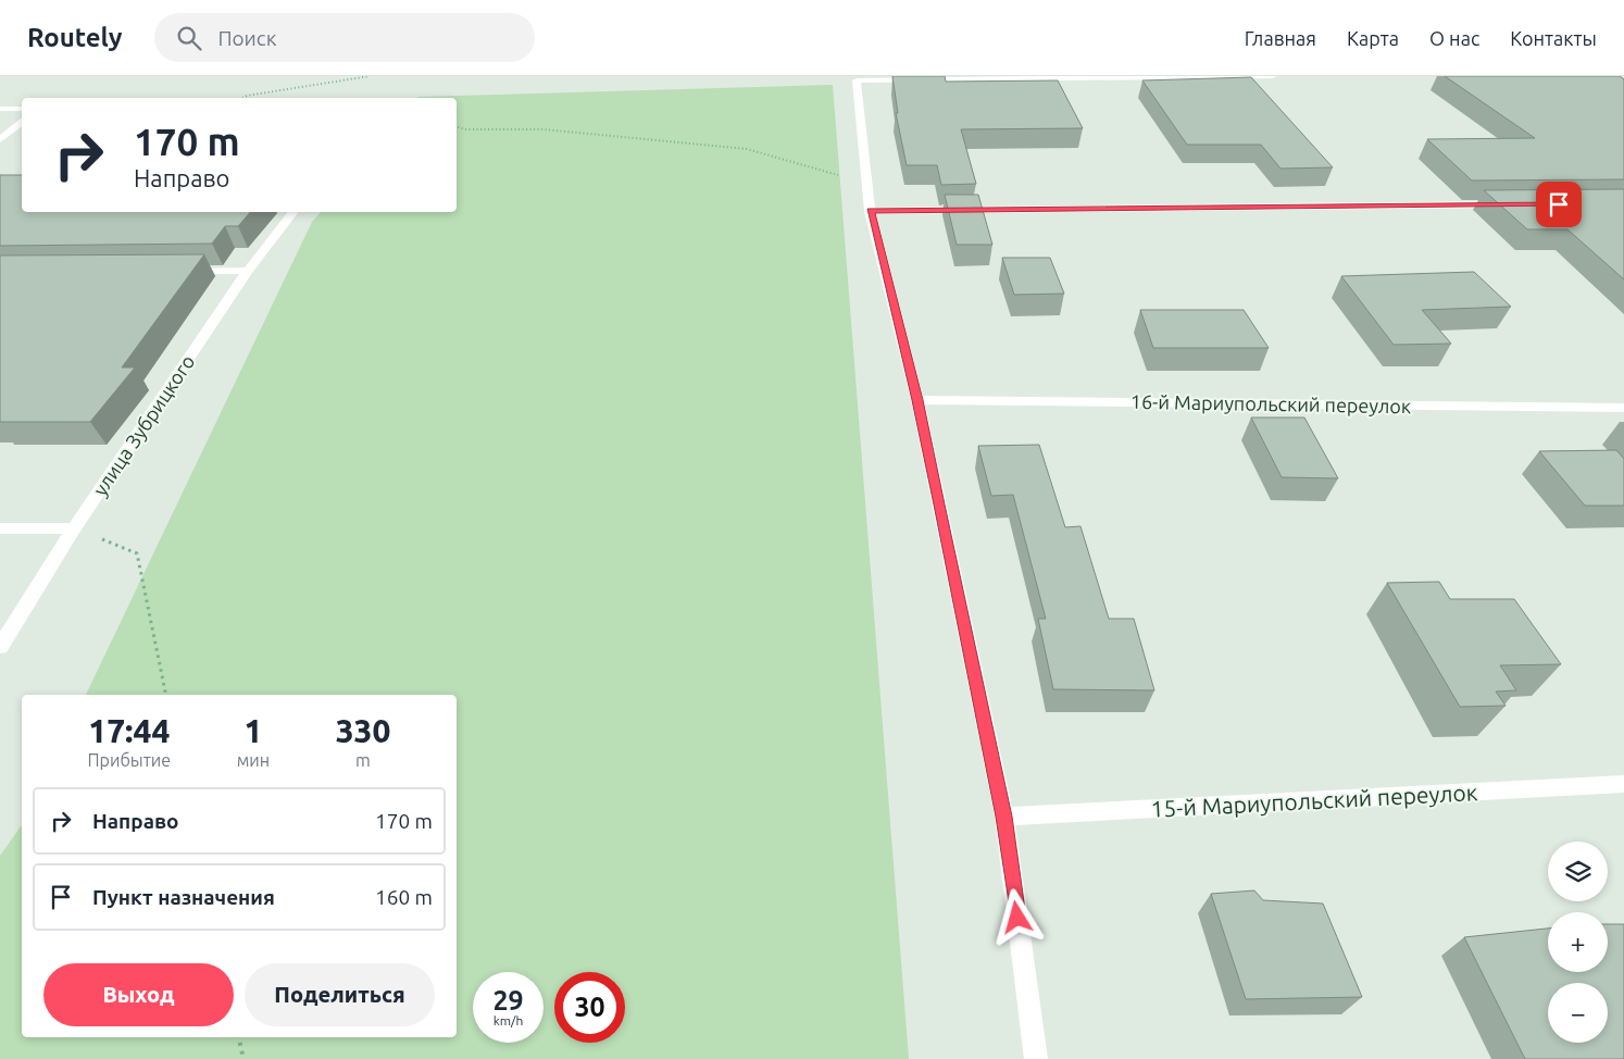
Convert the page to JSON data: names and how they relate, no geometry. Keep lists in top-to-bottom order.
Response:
{
  "streets": {
    "street": ["16-й Мариупольский переулок", "улица Зубрицкого", "15-й Мариупольский переулок"]
  },
  "page": {
    "header": "Routely",
    "search": "Поиск",
    "nav": [
      "Главная",
      "Карта",
      "О нас",
      "Контакты"
    ],
    "turn": ["170 m", "Направо"],
    "eta": [
      "17:44",
      "Прибытие",
      "1",
      "мин",
      "330",
      "m"
    ],
    "list": [
      {
        "name": "Направо",
        "value": "170 m"
      },
      {
        "name": "Пункт назначения",
        "value": "160 m"
      }
    ],
    "map_buttons": ["+", "−"],
    "buttons": ["Выход", "Поделиться"],
    "speed": "29 km/h",
    "limit": "30"
  }
}
